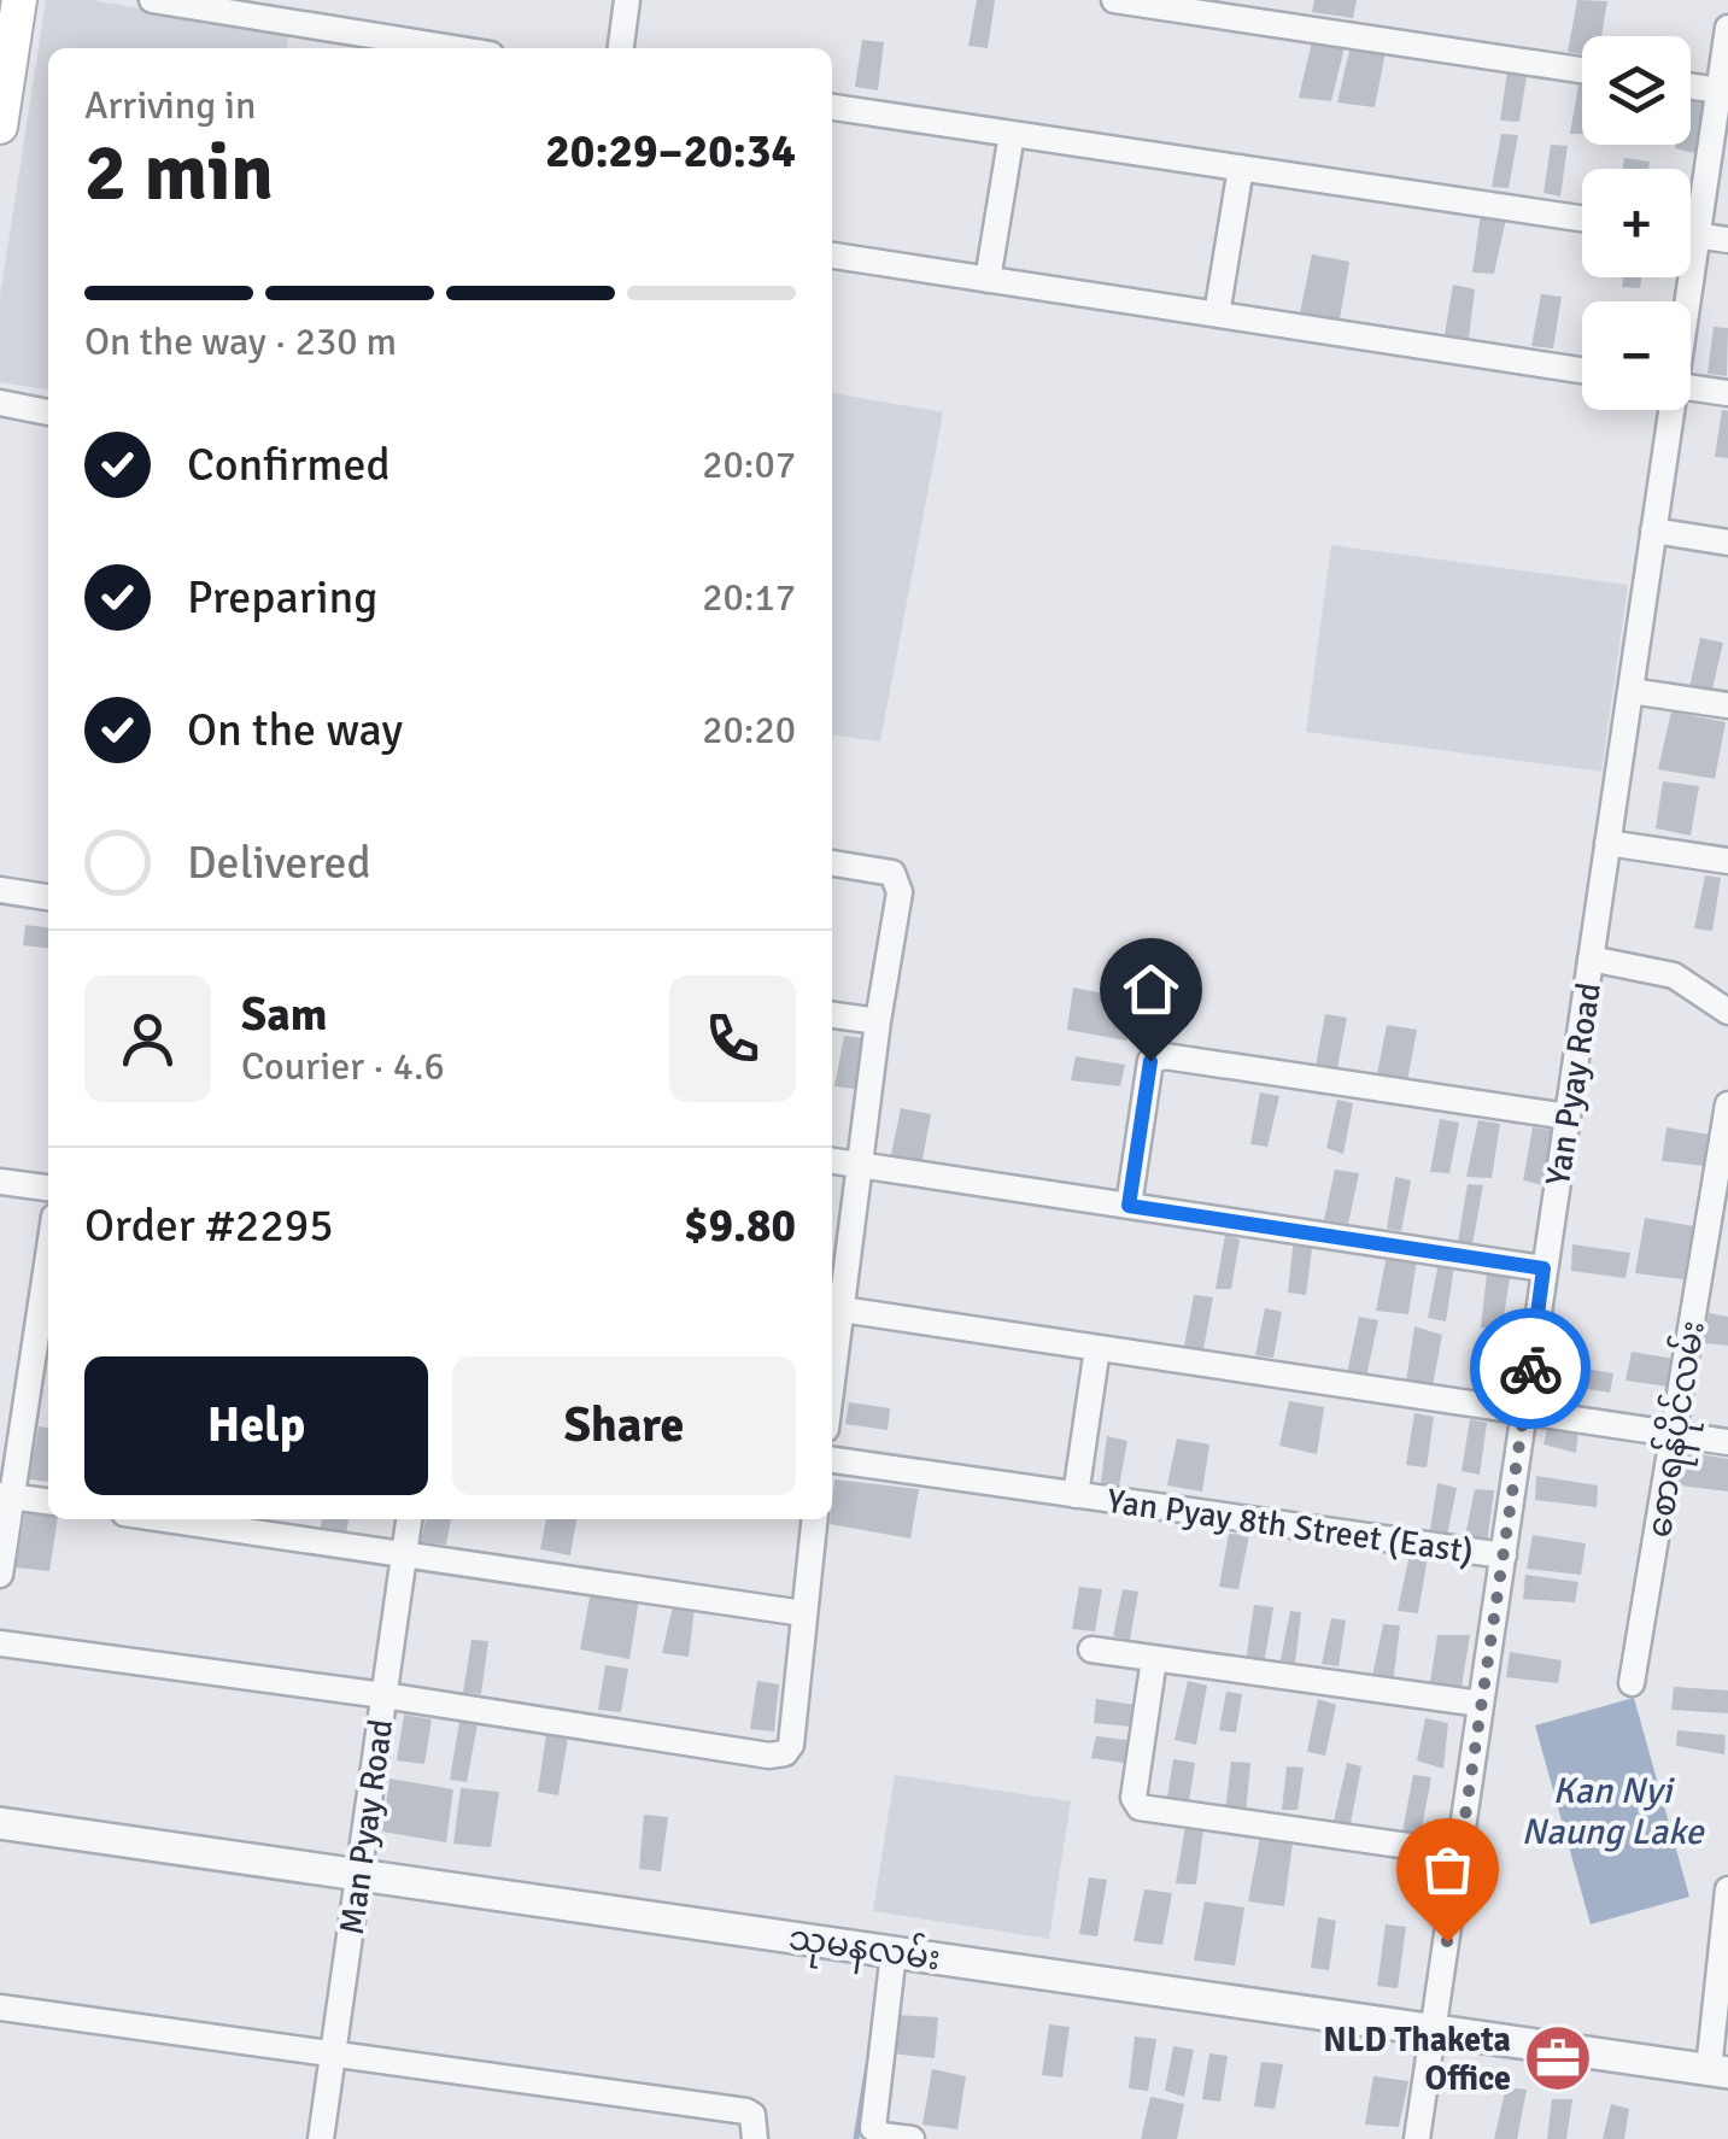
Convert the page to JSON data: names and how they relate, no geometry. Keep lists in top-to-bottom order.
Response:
{
  "streets": {
    "street": [
      "Yan Pyay Road",
      "စောရန်ပိုင်လမ်း",
      "Yan Pyay 8th Street (East)",
      "Man Pyay Road",
      "သုမနလမ်း"
    ]
  },
  "crossings": [
    ["Yan Pyay Road", "Yan Pyay 8th Street (East)"],
    ["Yan Pyay Road", "သုမနလမ်း"],
    ["Man Pyay Road", "သုမနလမ်း"]
  ],
  "water": ["Kan Nyi Naung Lake"],
  "places": {
    "office": ["NLD Thaketa Office"]
  },
  "page": {
    "map_buttons": ["+", "−"],
    "heading": ["2 min", "Arriving in", "20:29–20:34"],
    "panel": [
      "Sam",
      "Courier · 4.6",
      "Order #2295",
      "$9.80"
    ],
    "bar": "On the way · 230 m",
    "list": [
      ["Confirmed", "20:07"],
      ["Preparing", "20:17"],
      ["On the way", "20:20"],
      "Delivered"
    ],
    "buttons": ["Help", "Share"]
  }
}
